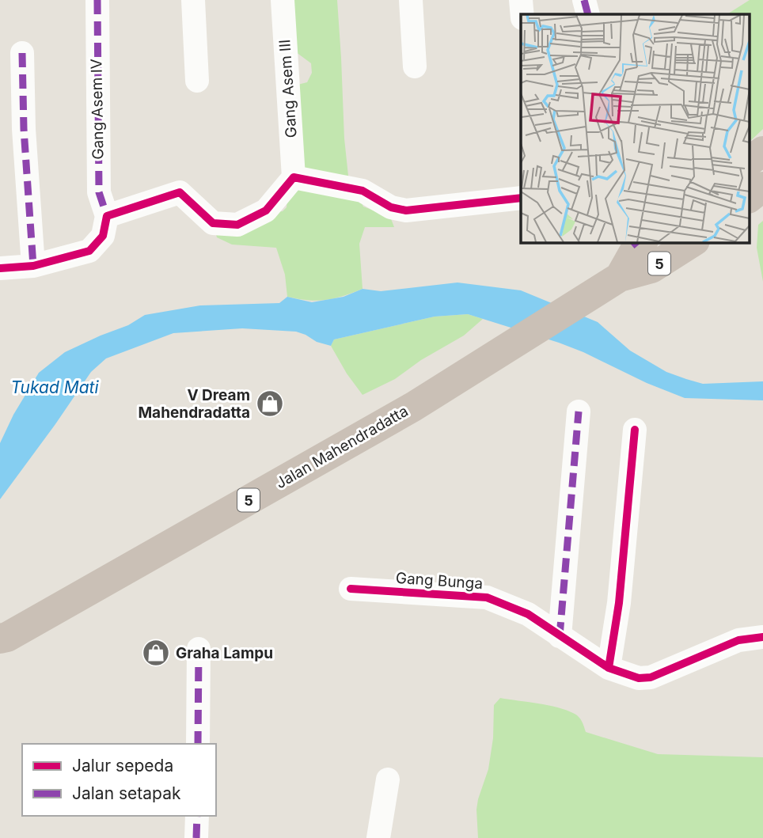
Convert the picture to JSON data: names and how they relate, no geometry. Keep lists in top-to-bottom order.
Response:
{
  "streets": {
    "highway": ["5", "Jalan Mahendradatta"],
    "street": ["Gang Asem III", "Gang Asem IV", "Gang Bunga"]
  },
  "water": ["Tukad Mati"],
  "places": {
    "shop": ["V Dream Mahendradatta", "Graha Lampu"]
  },
  "legend": ["Jalur sepeda", "Jalan setapak"]
}
